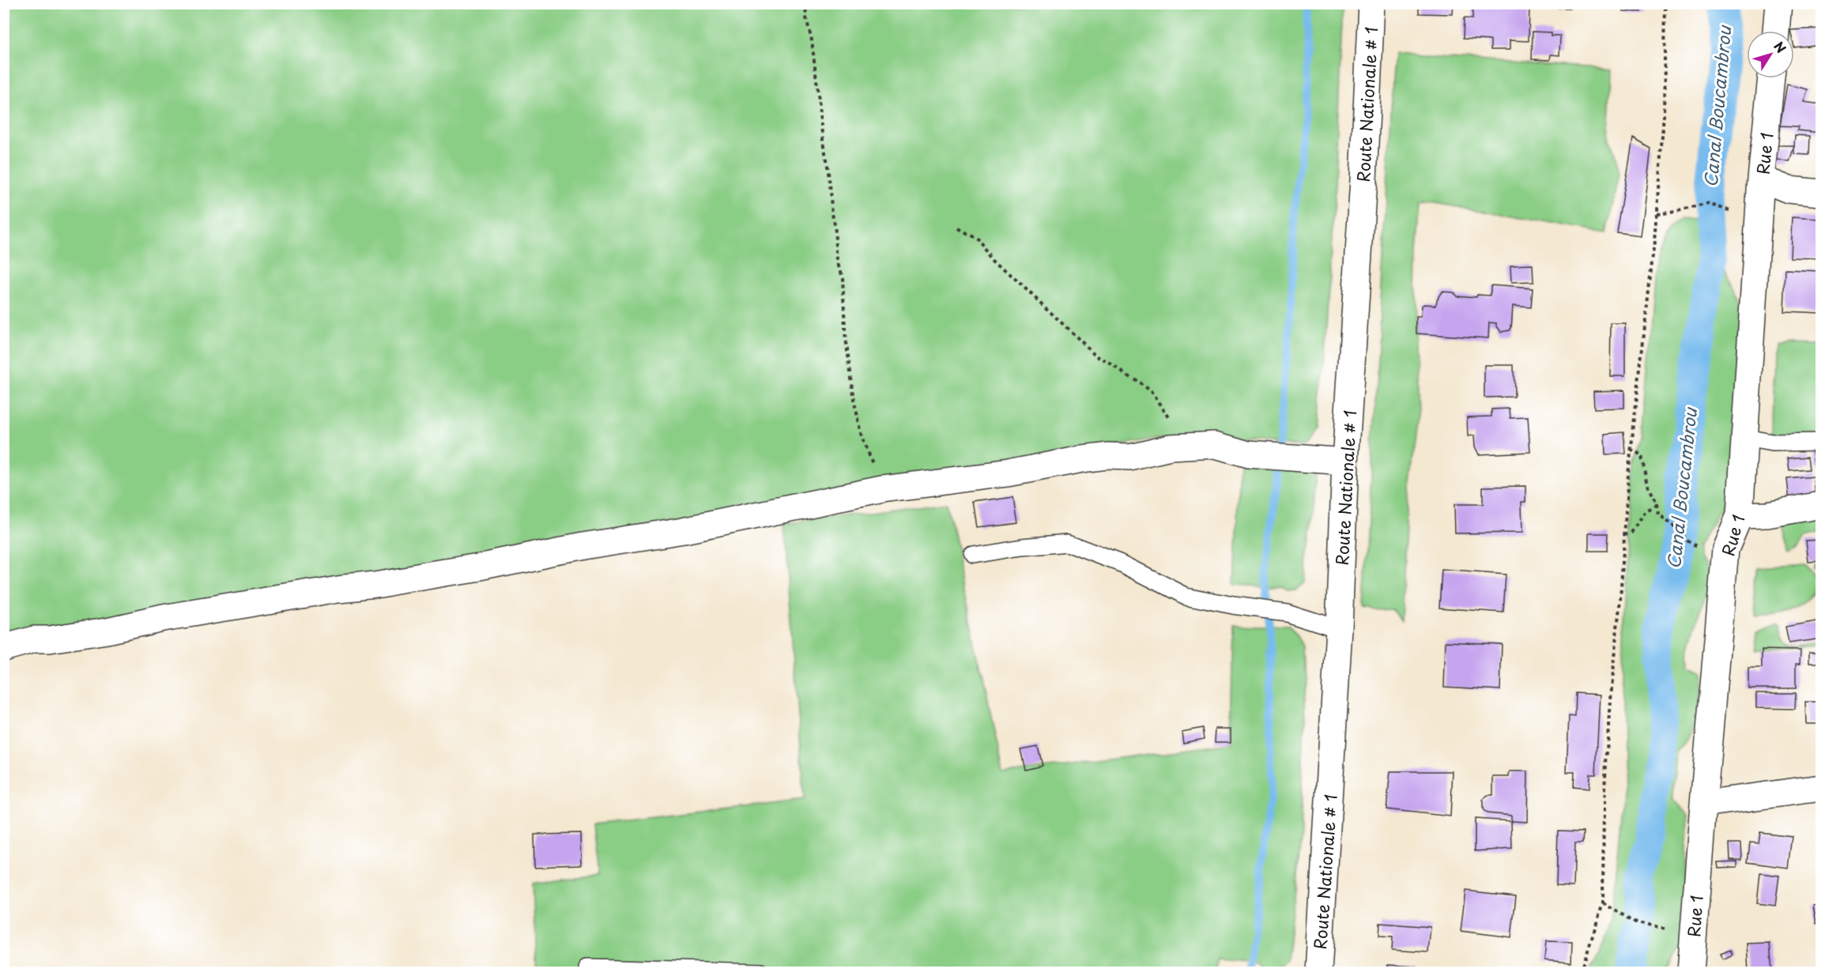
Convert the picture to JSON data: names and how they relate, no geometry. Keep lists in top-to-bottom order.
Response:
{
  "streets": {
    "street": ["Route Nationale # 1", "Rue 1"]
  },
  "water": ["Canal Boucambrou"],
  "north": "top right"
}
